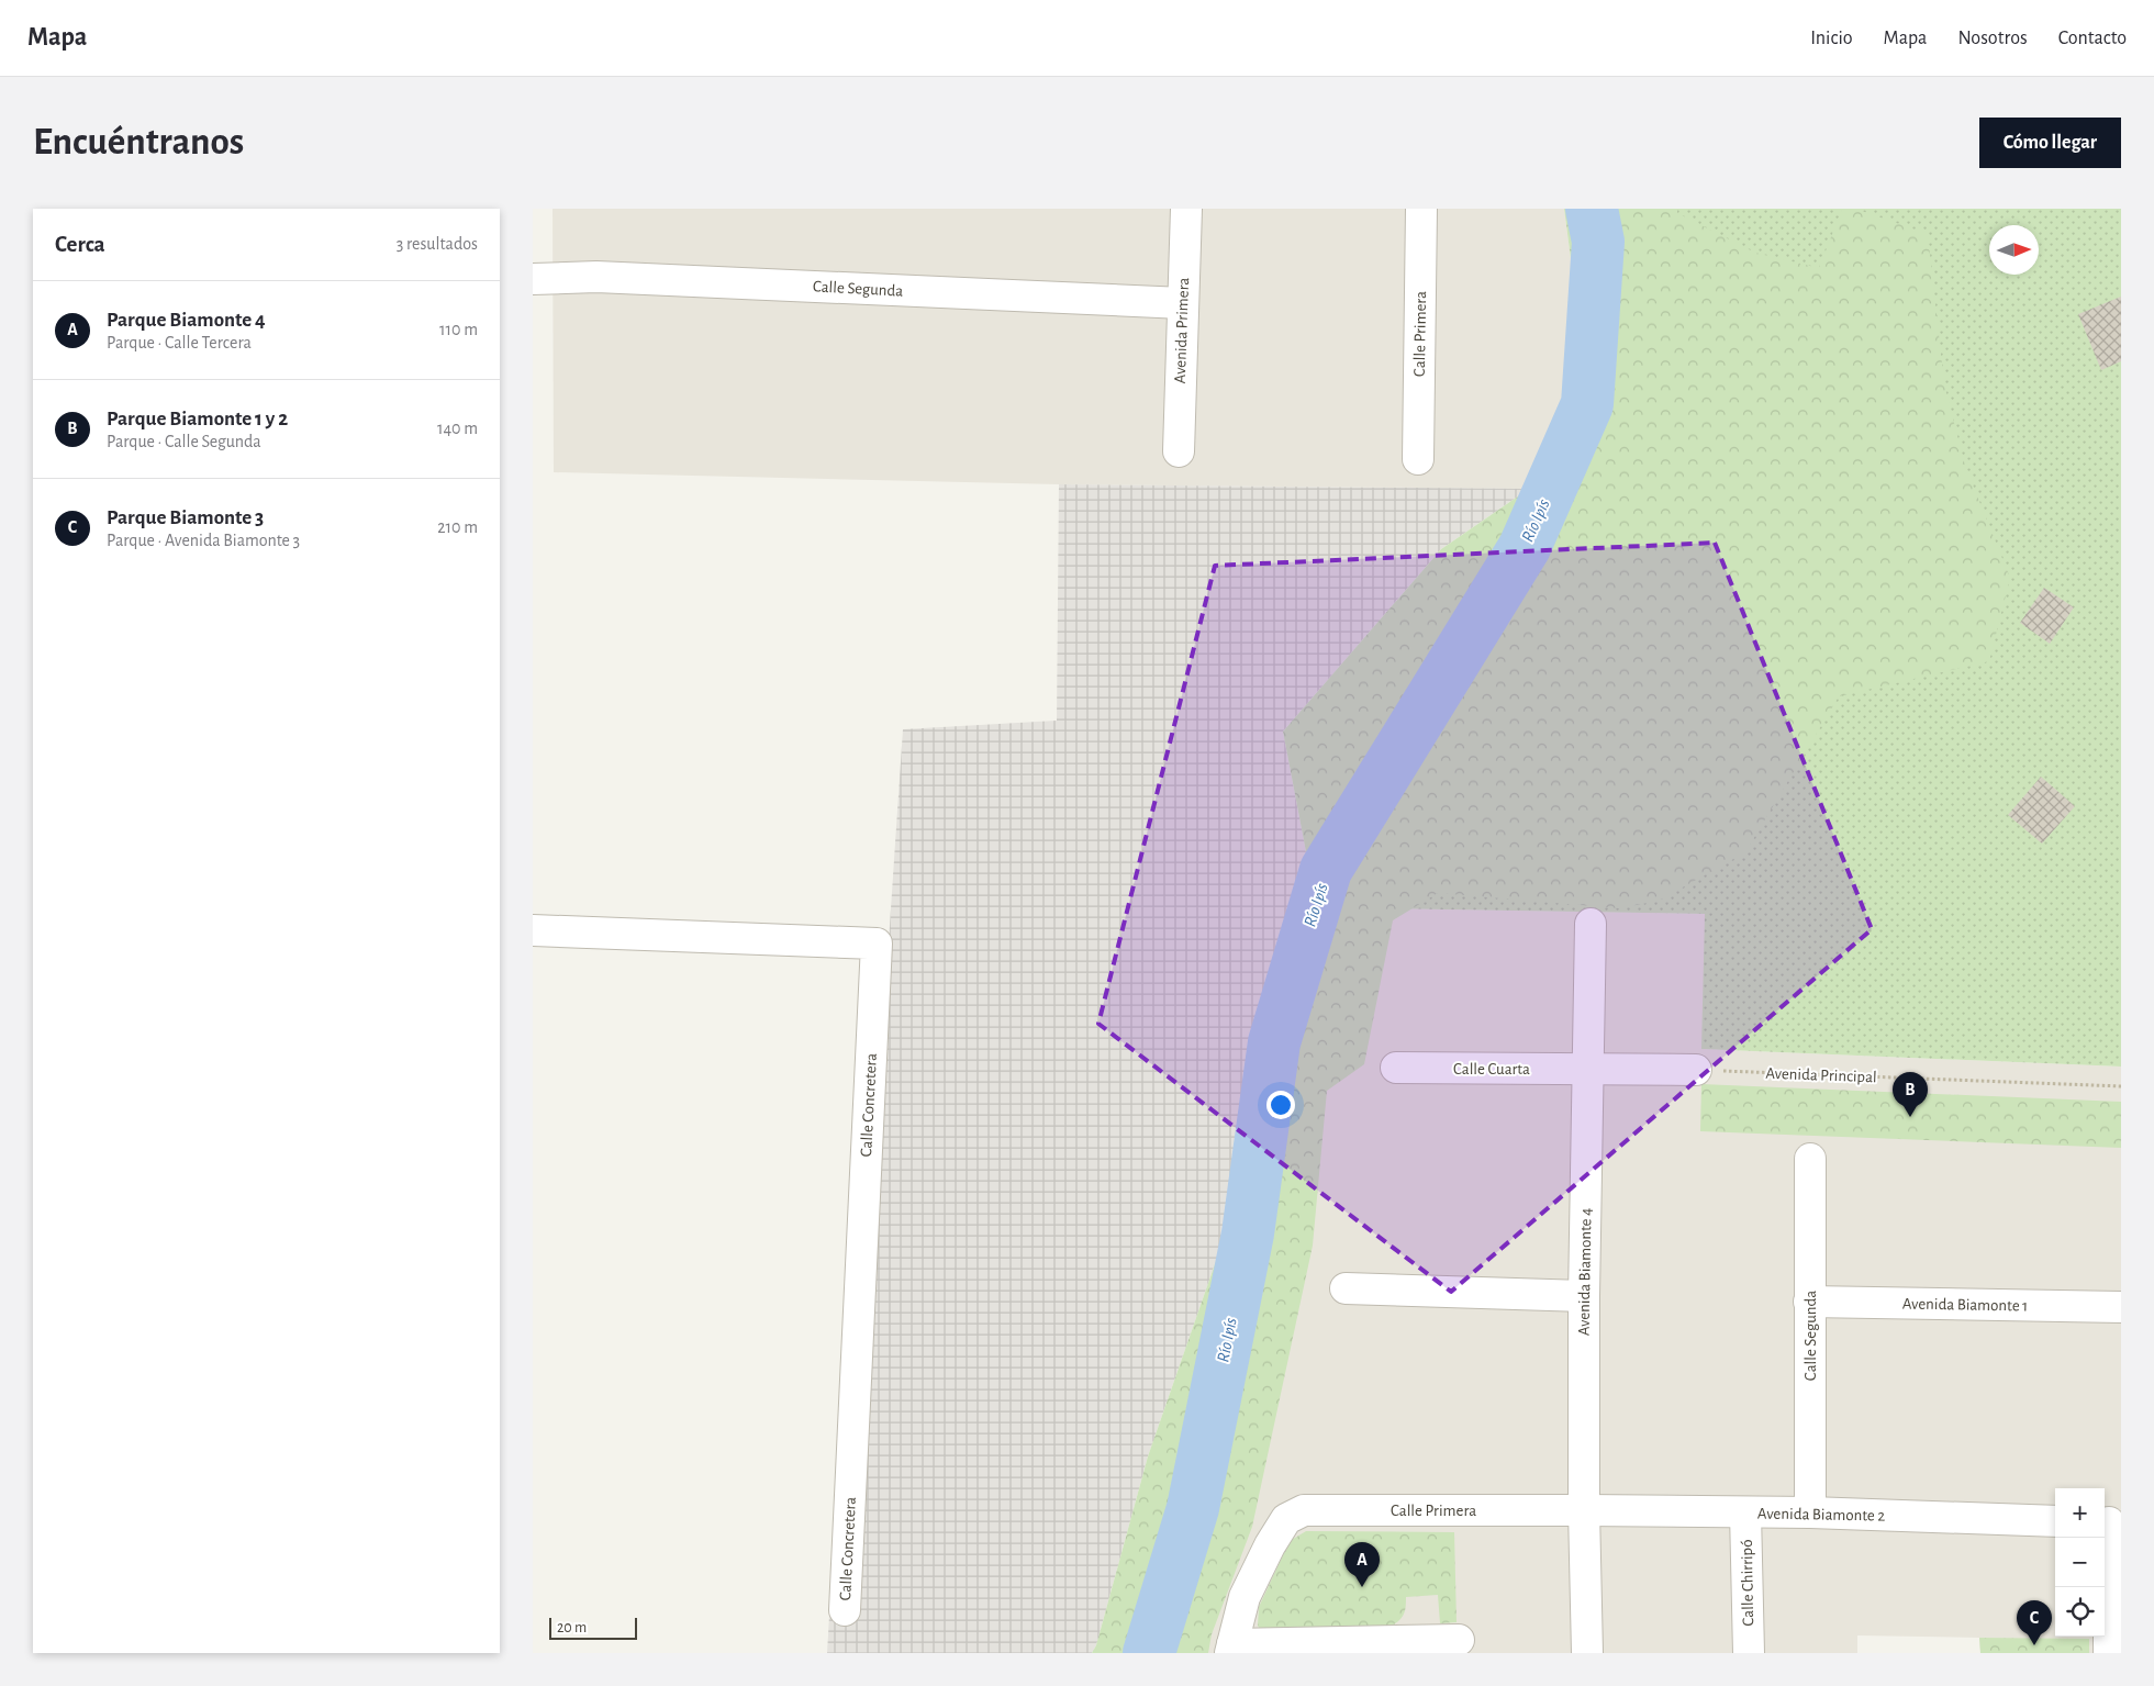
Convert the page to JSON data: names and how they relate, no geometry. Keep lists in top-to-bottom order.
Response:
{
  "streets": {
    "street": [
      "Calle Segunda",
      "Avenida Primera",
      "Calle Primera",
      "Calle Cuarta",
      "Calle Concretera",
      "Avenida Biamonte 4",
      "Avenida Biamonte 1",
      "Avenida Biamonte 2",
      "Calle Chirripó"
    ],
    "path": ["Avenida Principal"]
  },
  "crossings": [
    ["Calle Segunda", "Avenida Primera"],
    ["Calle Segunda", "Avenida Biamonte 1"],
    ["Calle Segunda", "Avenida Biamonte 2"],
    ["Calle Primera", "Avenida Biamonte 4"],
    ["Calle Primera", "Avenida Biamonte 2"],
    ["Calle Cuarta", "Avenida Biamonte 4"],
    ["Avenida Biamonte 4", "Avenida Biamonte 2"],
    ["Avenida Biamonte 2", "Calle Chirripó"]
  ],
  "water": ["Río Ipís"],
  "scale_bar": "20 m",
  "north": "right",
  "page": {
    "header": "Mapa",
    "nav": [
      "Inicio",
      "Mapa",
      "Nosotros",
      "Contacto"
    ],
    "buttons": "Cómo llegar",
    "title": "Encuéntranos",
    "heading": ["Cerca", "3 resultados"],
    "list": [
      {
        "mark": "A",
        "name": "Parque Biamonte 4",
        "note": "Parque · Calle Tercera",
        "value": "110 m"
      },
      {
        "mark": "B",
        "name": "Parque Biamonte 1 y 2",
        "note": "Parque · Calle Segunda",
        "value": "140 m"
      },
      {
        "mark": "C",
        "name": "Parque Biamonte 3",
        "note": "Parque · Avenida Biamonte 3",
        "value": "210 m"
      }
    ],
    "pins": ["B", "A", "C"],
    "map_buttons": ["+", "−"],
    "scale": "20 m"
  }
}
